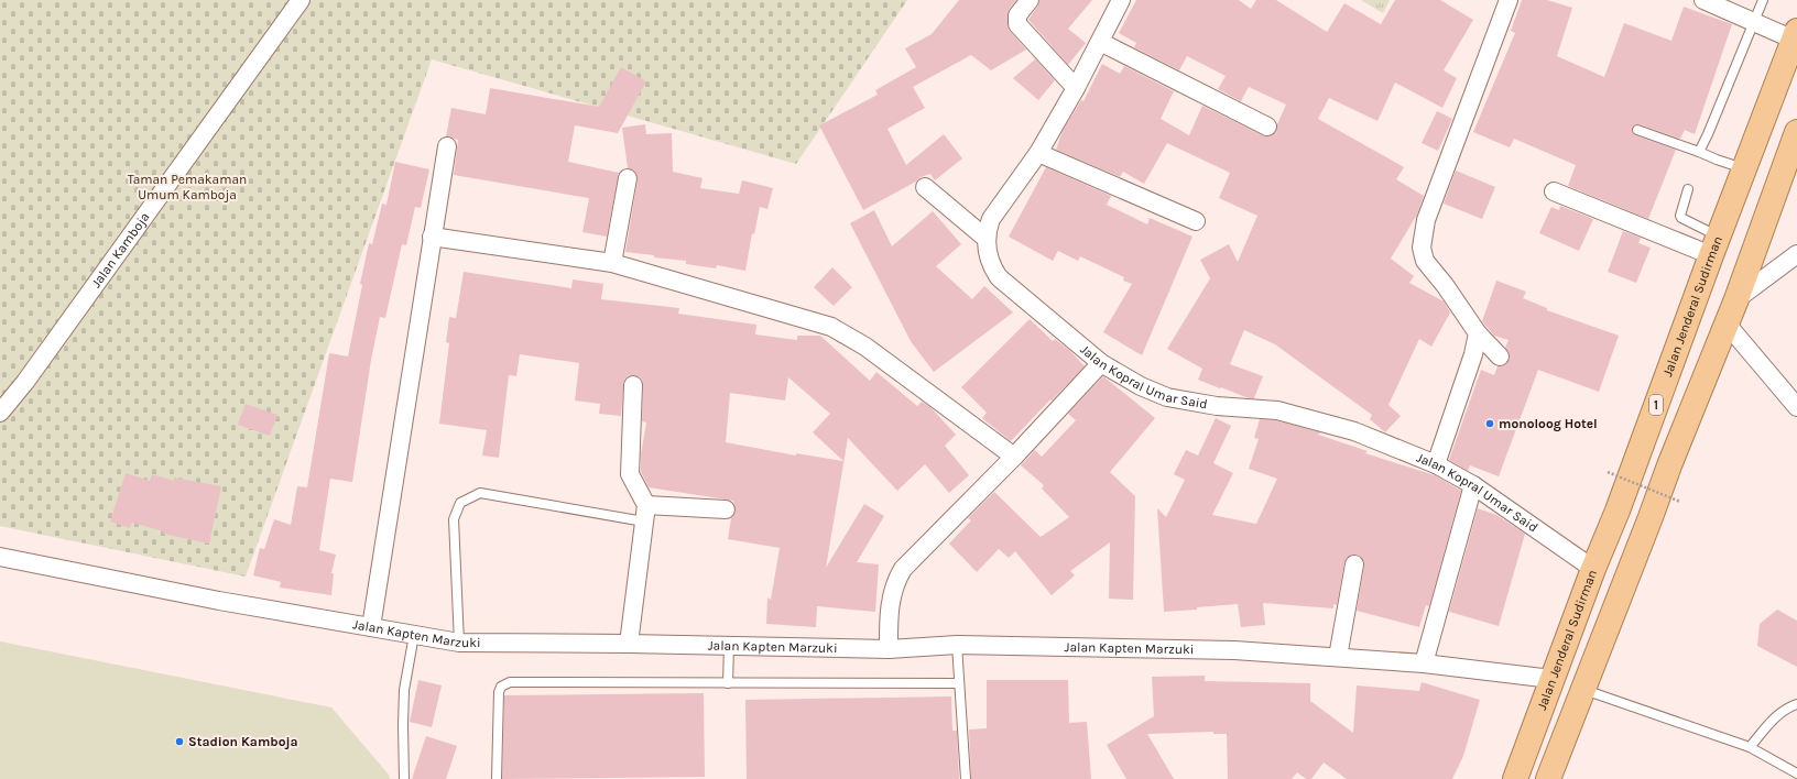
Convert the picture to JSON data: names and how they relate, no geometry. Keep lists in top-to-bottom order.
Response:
{
  "streets": {
    "highway": ["Jalan Jenderal Sudirman", "1"],
    "street": ["Jalan Kamboja", "Jalan Kopral Umar Said", "Jalan Kapten Marzuki"]
  },
  "crossings": [
    ["Jalan Jenderal Sudirman", "Jalan Kopral Umar Said"],
    ["Jalan Jenderal Sudirman", "Jalan Kapten Marzuki"]
  ],
  "parks": ["Taman Pemakaman Umum Kamboja"],
  "places": ["monoloog Hotel", "Stadion Kamboja"]
}
